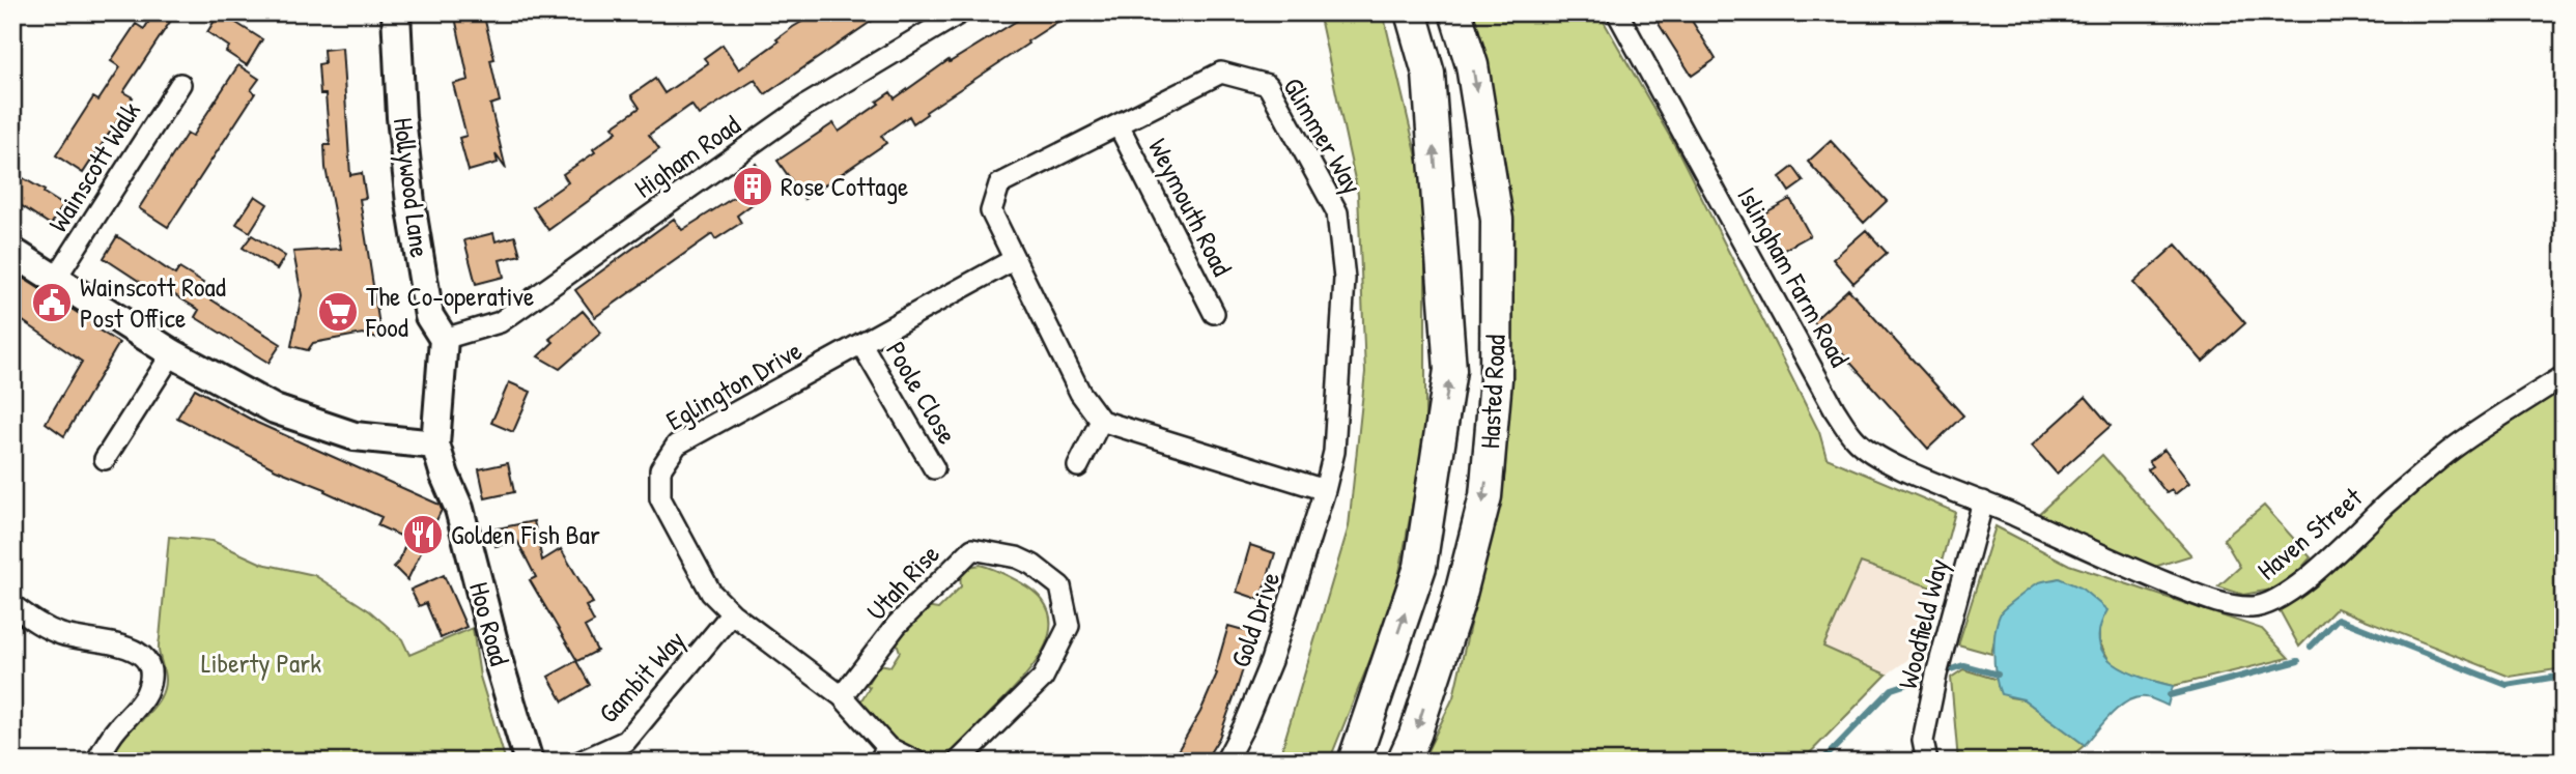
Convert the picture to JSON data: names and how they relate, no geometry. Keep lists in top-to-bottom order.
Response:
{
  "streets": {
    "main road": ["Hollywood Lane", "Hasted Road", "Hoo Road"],
    "street": [
      "Glimmer Way",
      "Higham Road",
      "Wainscott Walk",
      "Weymouth Road",
      "Islingham Farm Road",
      "Eglington Drive",
      "Poole Close",
      "Haven Street",
      "Utah Rise",
      "Gold Drive",
      "Woodfield Way",
      "Gambit Way"
    ]
  },
  "crossings": [
    ["Glimmer Way", "Weymouth Road"],
    ["Glimmer Way", "Eglington Drive"],
    ["Glimmer Way", "Gold Drive"],
    ["Higham Road", "Hollywood Lane"],
    ["Islingham Farm Road", "Haven Street"],
    ["Islingham Farm Road", "Woodfield Way"],
    ["Eglington Drive", "Poole Close"],
    ["Eglington Drive", "Utah Rise"],
    ["Eglington Drive", "Gambit Way"],
    ["Haven Street", "Woodfield Way"]
  ],
  "parks": ["Liberty Park"],
  "places": {
    "building": ["Rose Cottage"],
    "public building": ["Wainscott Road Post Office"],
    "supermarket": ["The Co-operative Food"],
    "restaurant": ["Golden Fish Bar"]
  }
}
